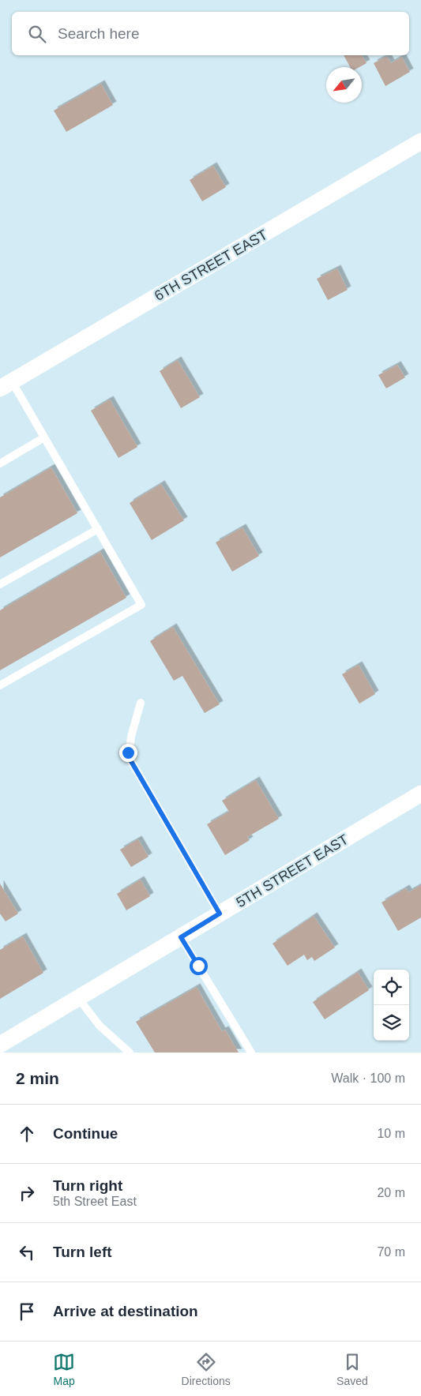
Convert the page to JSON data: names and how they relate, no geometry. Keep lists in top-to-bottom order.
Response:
{
  "streets": {
    "street": ["6TH STREET EAST", "5TH STREET EAST"]
  },
  "north": "bottom left",
  "page": {
    "search": "Search here",
    "heading": ["2 min", "Walk · 100 m"],
    "list": [
      ["Continue", "10 m"],
      ["Turn right", "5th Street East", "20 m"],
      ["Turn left", "70 m"],
      "Arrive at destination"
    ],
    "nav": ["Map", "Directions", "Saved"]
  }
}
